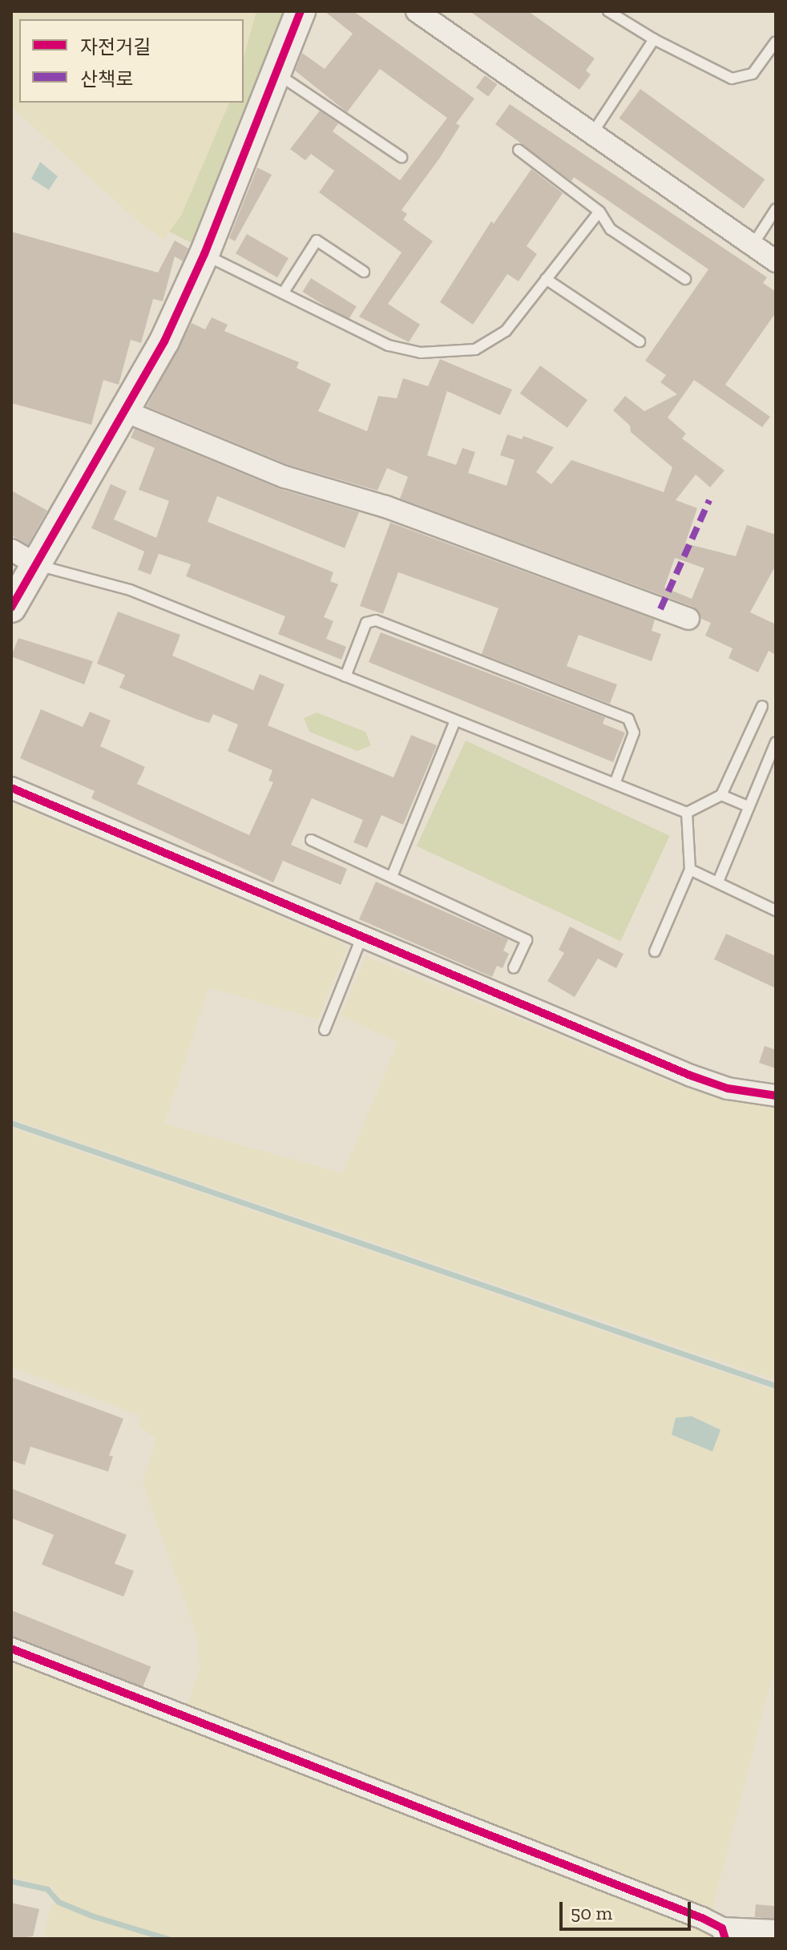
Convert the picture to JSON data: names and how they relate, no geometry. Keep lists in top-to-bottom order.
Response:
{
  "legend": ["자전거길", "산책로"],
  "scale_bar": "50 m"
}
